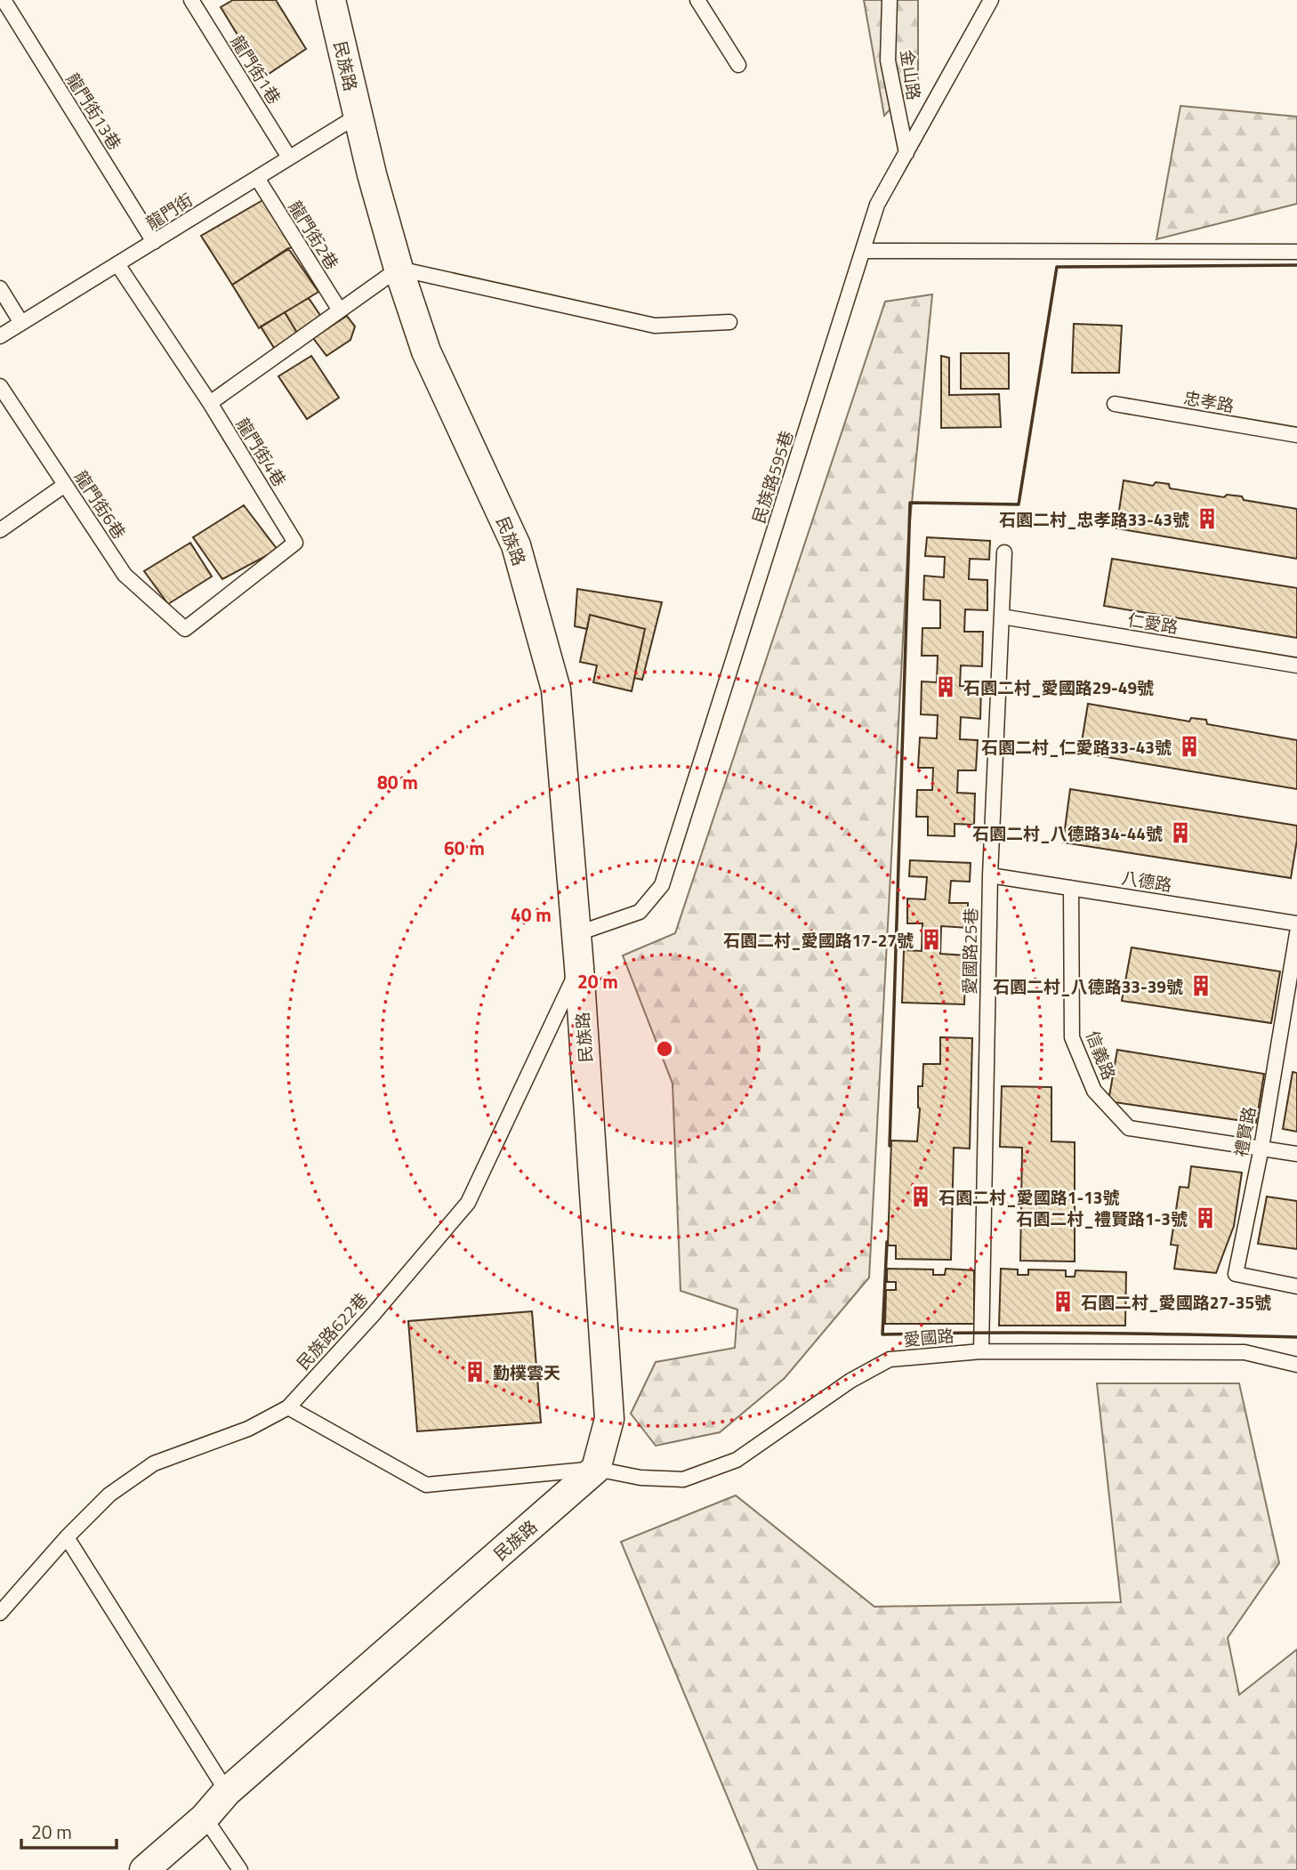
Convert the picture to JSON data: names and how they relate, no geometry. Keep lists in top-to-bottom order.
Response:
{
  "streets": {
    "street": ["民族路"],
    "lane": [
      "龍門街1巷",
      "金山路",
      "龍門街13巷",
      "龍門街",
      "龍門街2巷",
      "忠孝路",
      "龍門街4巷",
      "民族路595巷",
      "龍門街6巷",
      "仁愛路",
      "八德路",
      "愛國路25巷",
      "信義路",
      "禮賢路",
      "民族路622巷",
      "愛國路"
    ]
  },
  "crossings": [
    ["民族路", "龍門街"],
    ["民族路", "民族路595巷"],
    ["民族路", "民族路622巷"],
    ["民族路", "愛國路"],
    ["龍門街1巷", "龍門街"],
    ["金山路", "民族路595巷"],
    ["龍門街13巷", "龍門街"],
    ["龍門街", "龍門街2巷"],
    ["龍門街", "龍門街4巷"],
    ["龍門街4巷", "龍門街6巷"],
    ["仁愛路", "愛國路25巷"],
    ["八德路", "愛國路25巷"],
    ["八德路", "信義路"],
    ["愛國路25巷", "愛國路"],
    ["信義路", "禮賢路"],
    ["民族路622巷", "愛國路"]
  ],
  "places": {
    "building": [
      "石園二村_忠孝路33-43號",
      "石園二村_愛國路29-49號",
      "石園二村_仁愛路33-43號",
      "石園二村_八德路34-44號",
      "石園二村_愛國路17-27號",
      "石園二村_八德路33-39號",
      "石園二村_愛國路1-13號",
      "石園二村_禮賢路1-3號",
      "石園二村_愛國路27-35號",
      "勤樸雲天"
    ]
  },
  "scale_bar": "20 m",
  "rings": [
    "80 m",
    "60 m",
    "40 m",
    "20 m"
  ]
}
